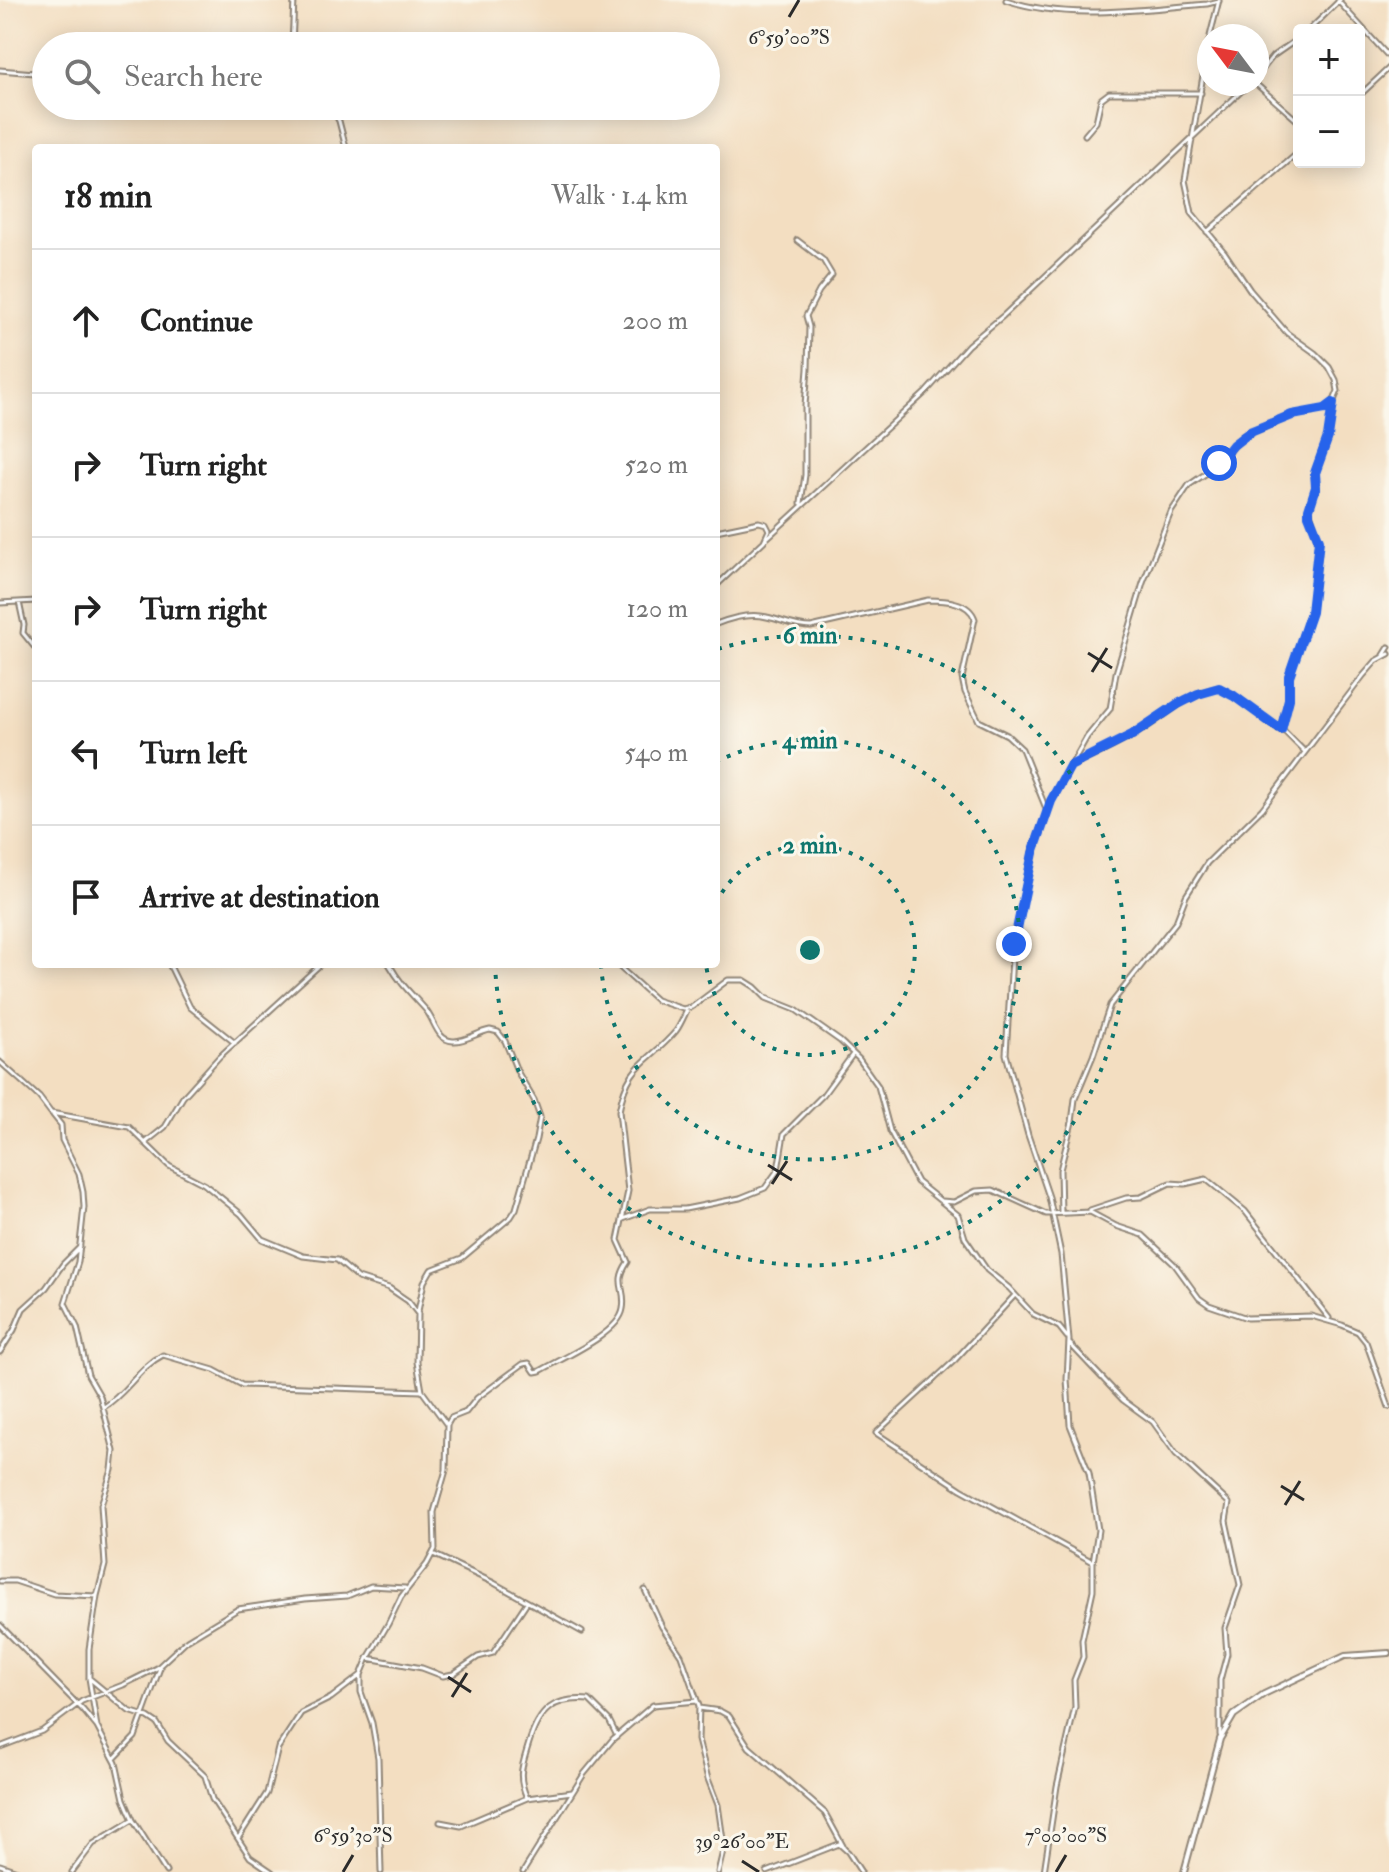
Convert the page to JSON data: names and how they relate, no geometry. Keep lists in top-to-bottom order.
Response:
{
  "north": "top left",
  "page": {
    "map_buttons": ["+", "−"],
    "search": "Search here",
    "heading": ["18 min", "Walk · 1.4 km"],
    "list": [
      ["Continue", "200 m"],
      ["Turn right", "520 m"],
      ["Turn right", "120 m"],
      ["Turn left", "540 m"],
      "Arrive at destination"
    ]
  },
  "coordinates": [
    "6°59'00\"S",
    "6°59'30\"S",
    "7°00'00\"S",
    "39°26'00\"E"
  ],
  "rings": ["6 min", "4 min", "2 min"]
}
